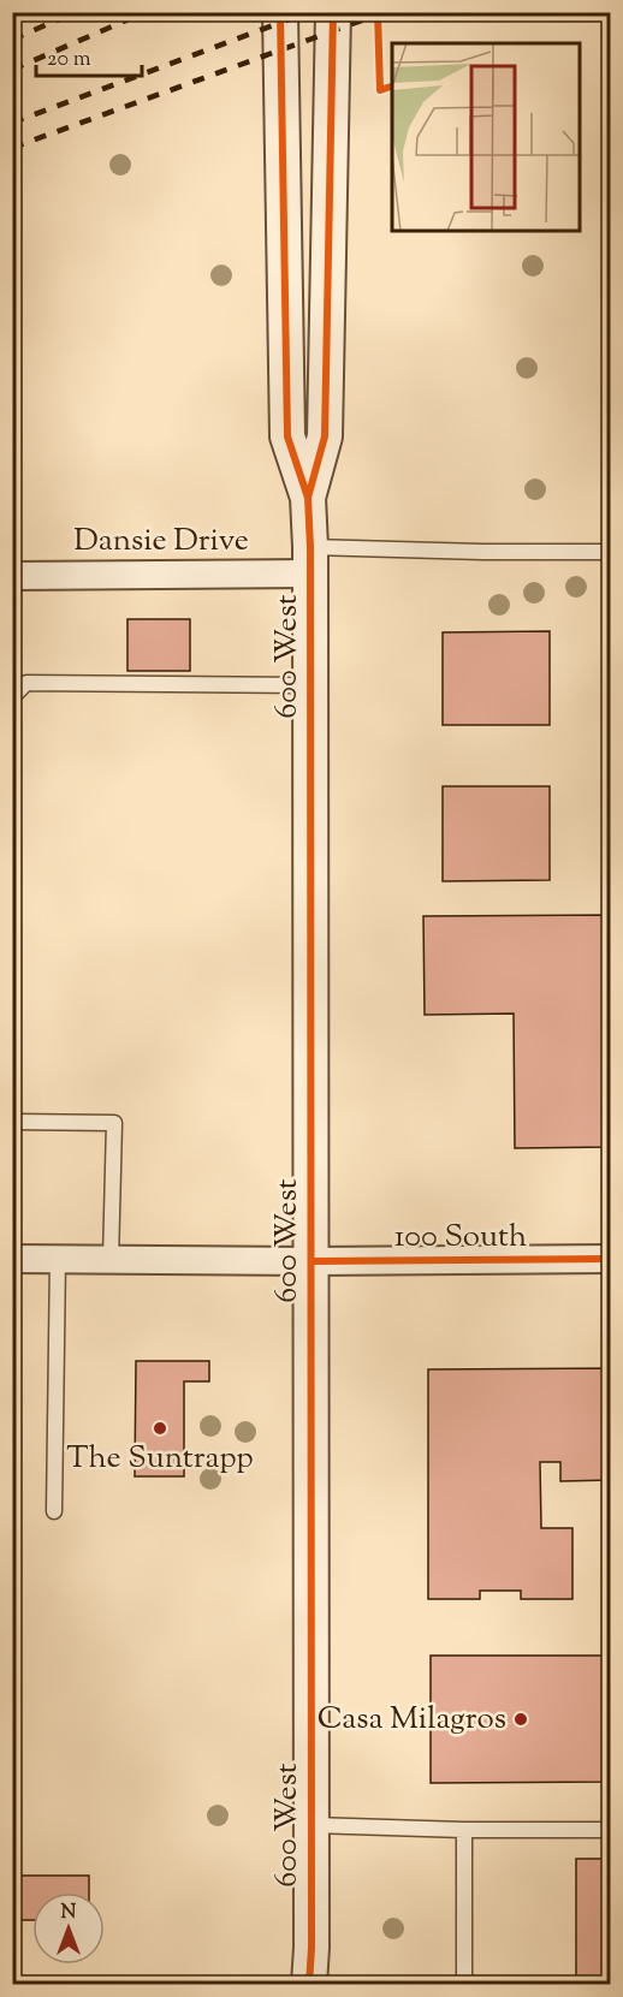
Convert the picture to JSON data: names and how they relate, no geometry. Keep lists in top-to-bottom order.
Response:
{
  "streets": {
    "street": ["Dansie Drive", "600 West", "100 South"]
  },
  "crossings": [
    ["Dansie Drive", "600 West"],
    ["600 West", "100 South"]
  ],
  "places": ["The Suntrapp", "Casa Milagros"],
  "scale_bar": "20 m",
  "north": "top"
}
